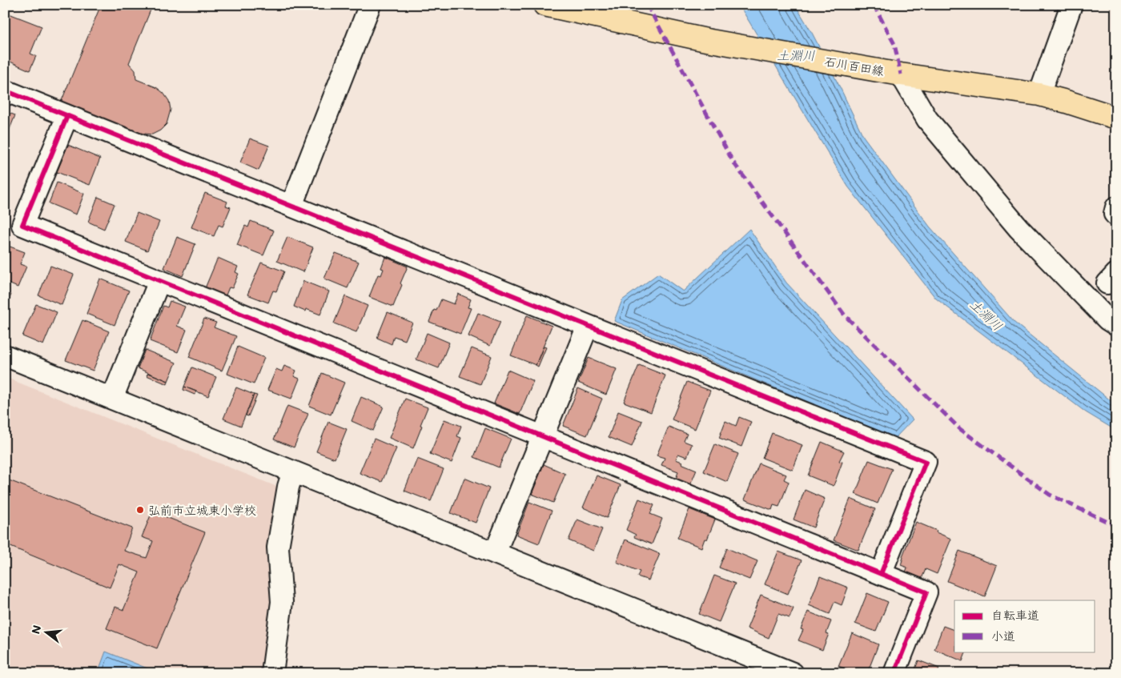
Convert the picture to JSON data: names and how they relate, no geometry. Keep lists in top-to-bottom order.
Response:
{
  "streets": {
    "main road": ["石川百田線"]
  },
  "water": ["土淵川"],
  "places": ["弘前市立城東小学校"],
  "legend": ["自転車道", "小道"],
  "north": "left"
}
